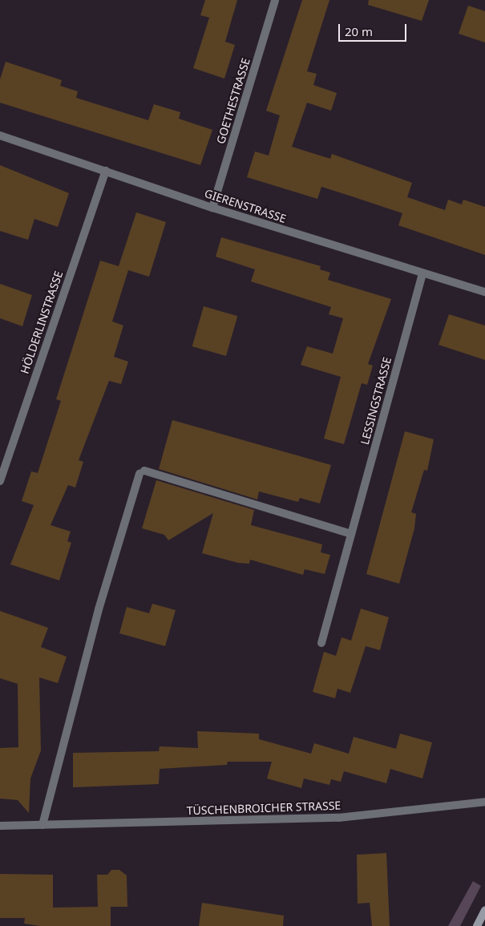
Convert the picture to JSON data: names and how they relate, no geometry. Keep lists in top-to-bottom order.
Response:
{
  "streets": {
    "street": [
      "GOETHESTRASSE",
      "GIERENSTRASSE",
      "HÖLDERLINSTRASSE",
      "LESSINGSTRASSE",
      "TÜSCHENBROICHER STRASSE"
    ]
  },
  "crossings": [
    ["GOETHESTRASSE", "GIERENSTRASSE"],
    ["GIERENSTRASSE", "HÖLDERLINSTRASSE"],
    ["GIERENSTRASSE", "LESSINGSTRASSE"]
  ],
  "scale_bar": "20 m"
}
